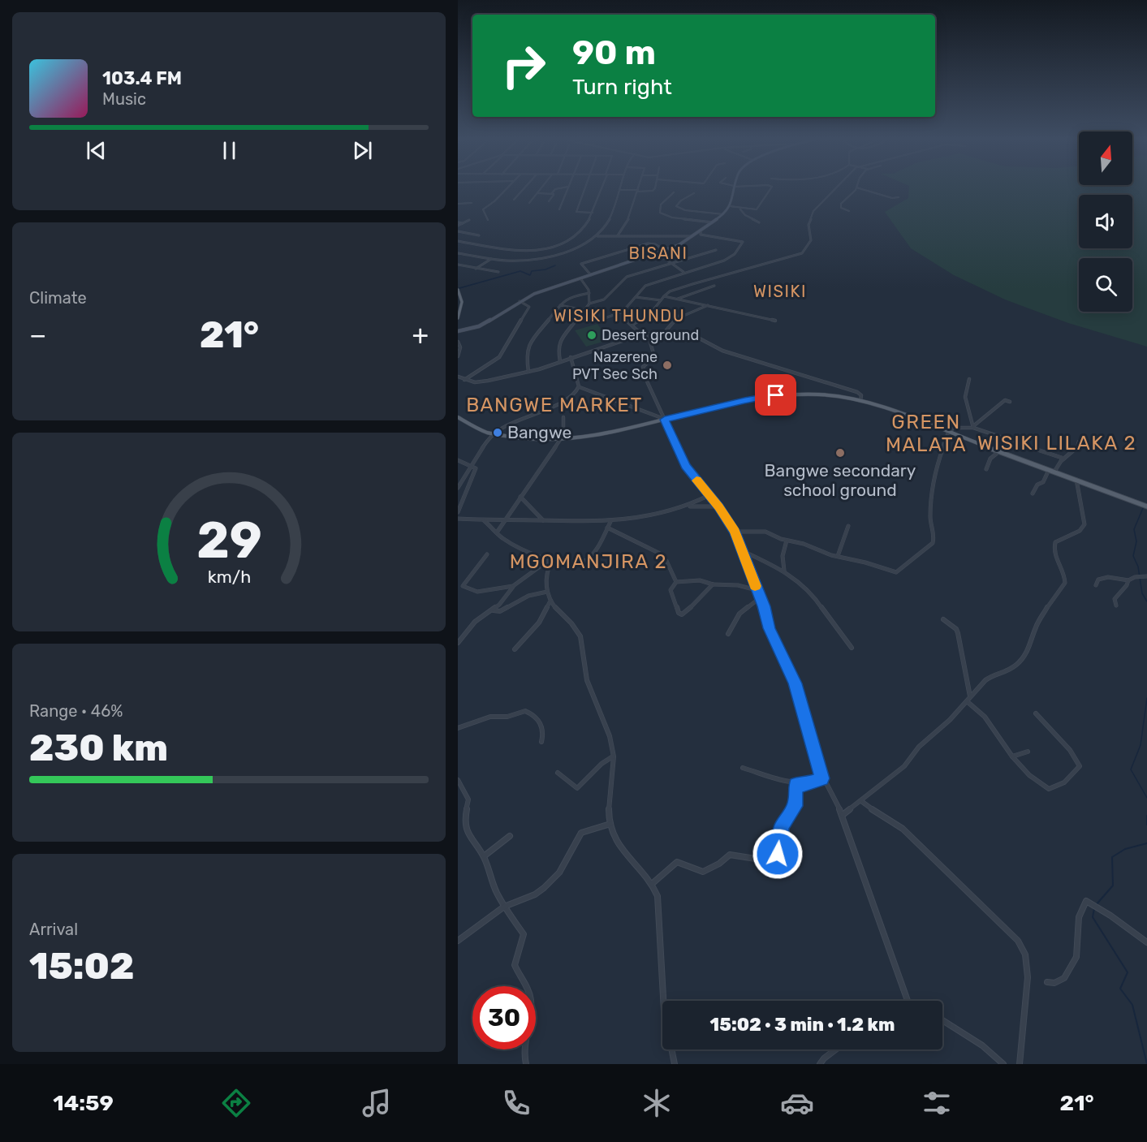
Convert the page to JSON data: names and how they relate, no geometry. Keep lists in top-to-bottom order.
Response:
{
  "districts": [
    "BISANI",
    "WISIKI",
    "WISIKI THUNDU",
    "BANGWE MARKET",
    "GREEN MALATA",
    "WISIKI LILAKA 2",
    "MGOMANJIRA 2"
  ],
  "places": [
    "Desert ground",
    "Nazerene PVT Sec Sch",
    "Bangwe",
    "Bangwe secondary school ground"
  ],
  "north": "top",
  "page": {
    "turn": ["90 m", "Turn right"],
    "song": ["103.4 FM", "Music"],
    "tile": [
      "Climate",
      ["Range · 46%", "230 km"],
      ["Arrival", "15:02"]
    ],
    "heat": ["−", "21°", "+"],
    "limit": "30",
    "trip": "15:02 · 3 min · 1.2 km",
    "tabs": ["14:59", "21°"],
    "gauge": ["29", "km/h"]
  }
}
